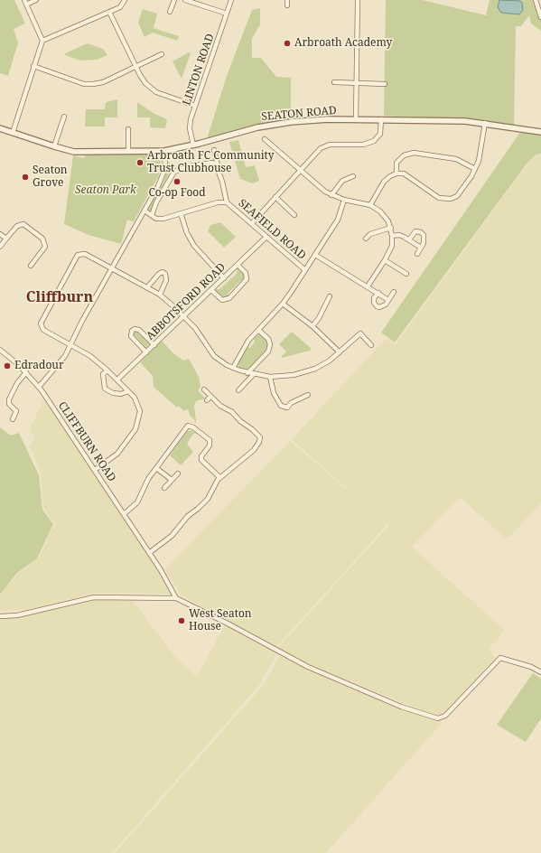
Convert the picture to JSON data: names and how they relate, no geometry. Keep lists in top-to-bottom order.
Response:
{
  "streets": {
    "street": [
      "LINTON ROAD",
      "SEATON ROAD",
      "SEAFIELD ROAD",
      "ABBOTSFORD ROAD",
      "CLIFFBURN ROAD"
    ]
  },
  "crossings": [
    ["LINTON ROAD", "SEATON ROAD"],
    ["SEAFIELD ROAD", "ABBOTSFORD ROAD"]
  ],
  "districts": ["Cliffburn"],
  "parks": ["Seaton Park"],
  "places": [
    "Arbroath Academy",
    "Arbroath FC Community Trust Clubhouse",
    "Seaton Grove",
    "Co-op Food",
    "Edradour",
    "West Seaton House"
  ]
}
